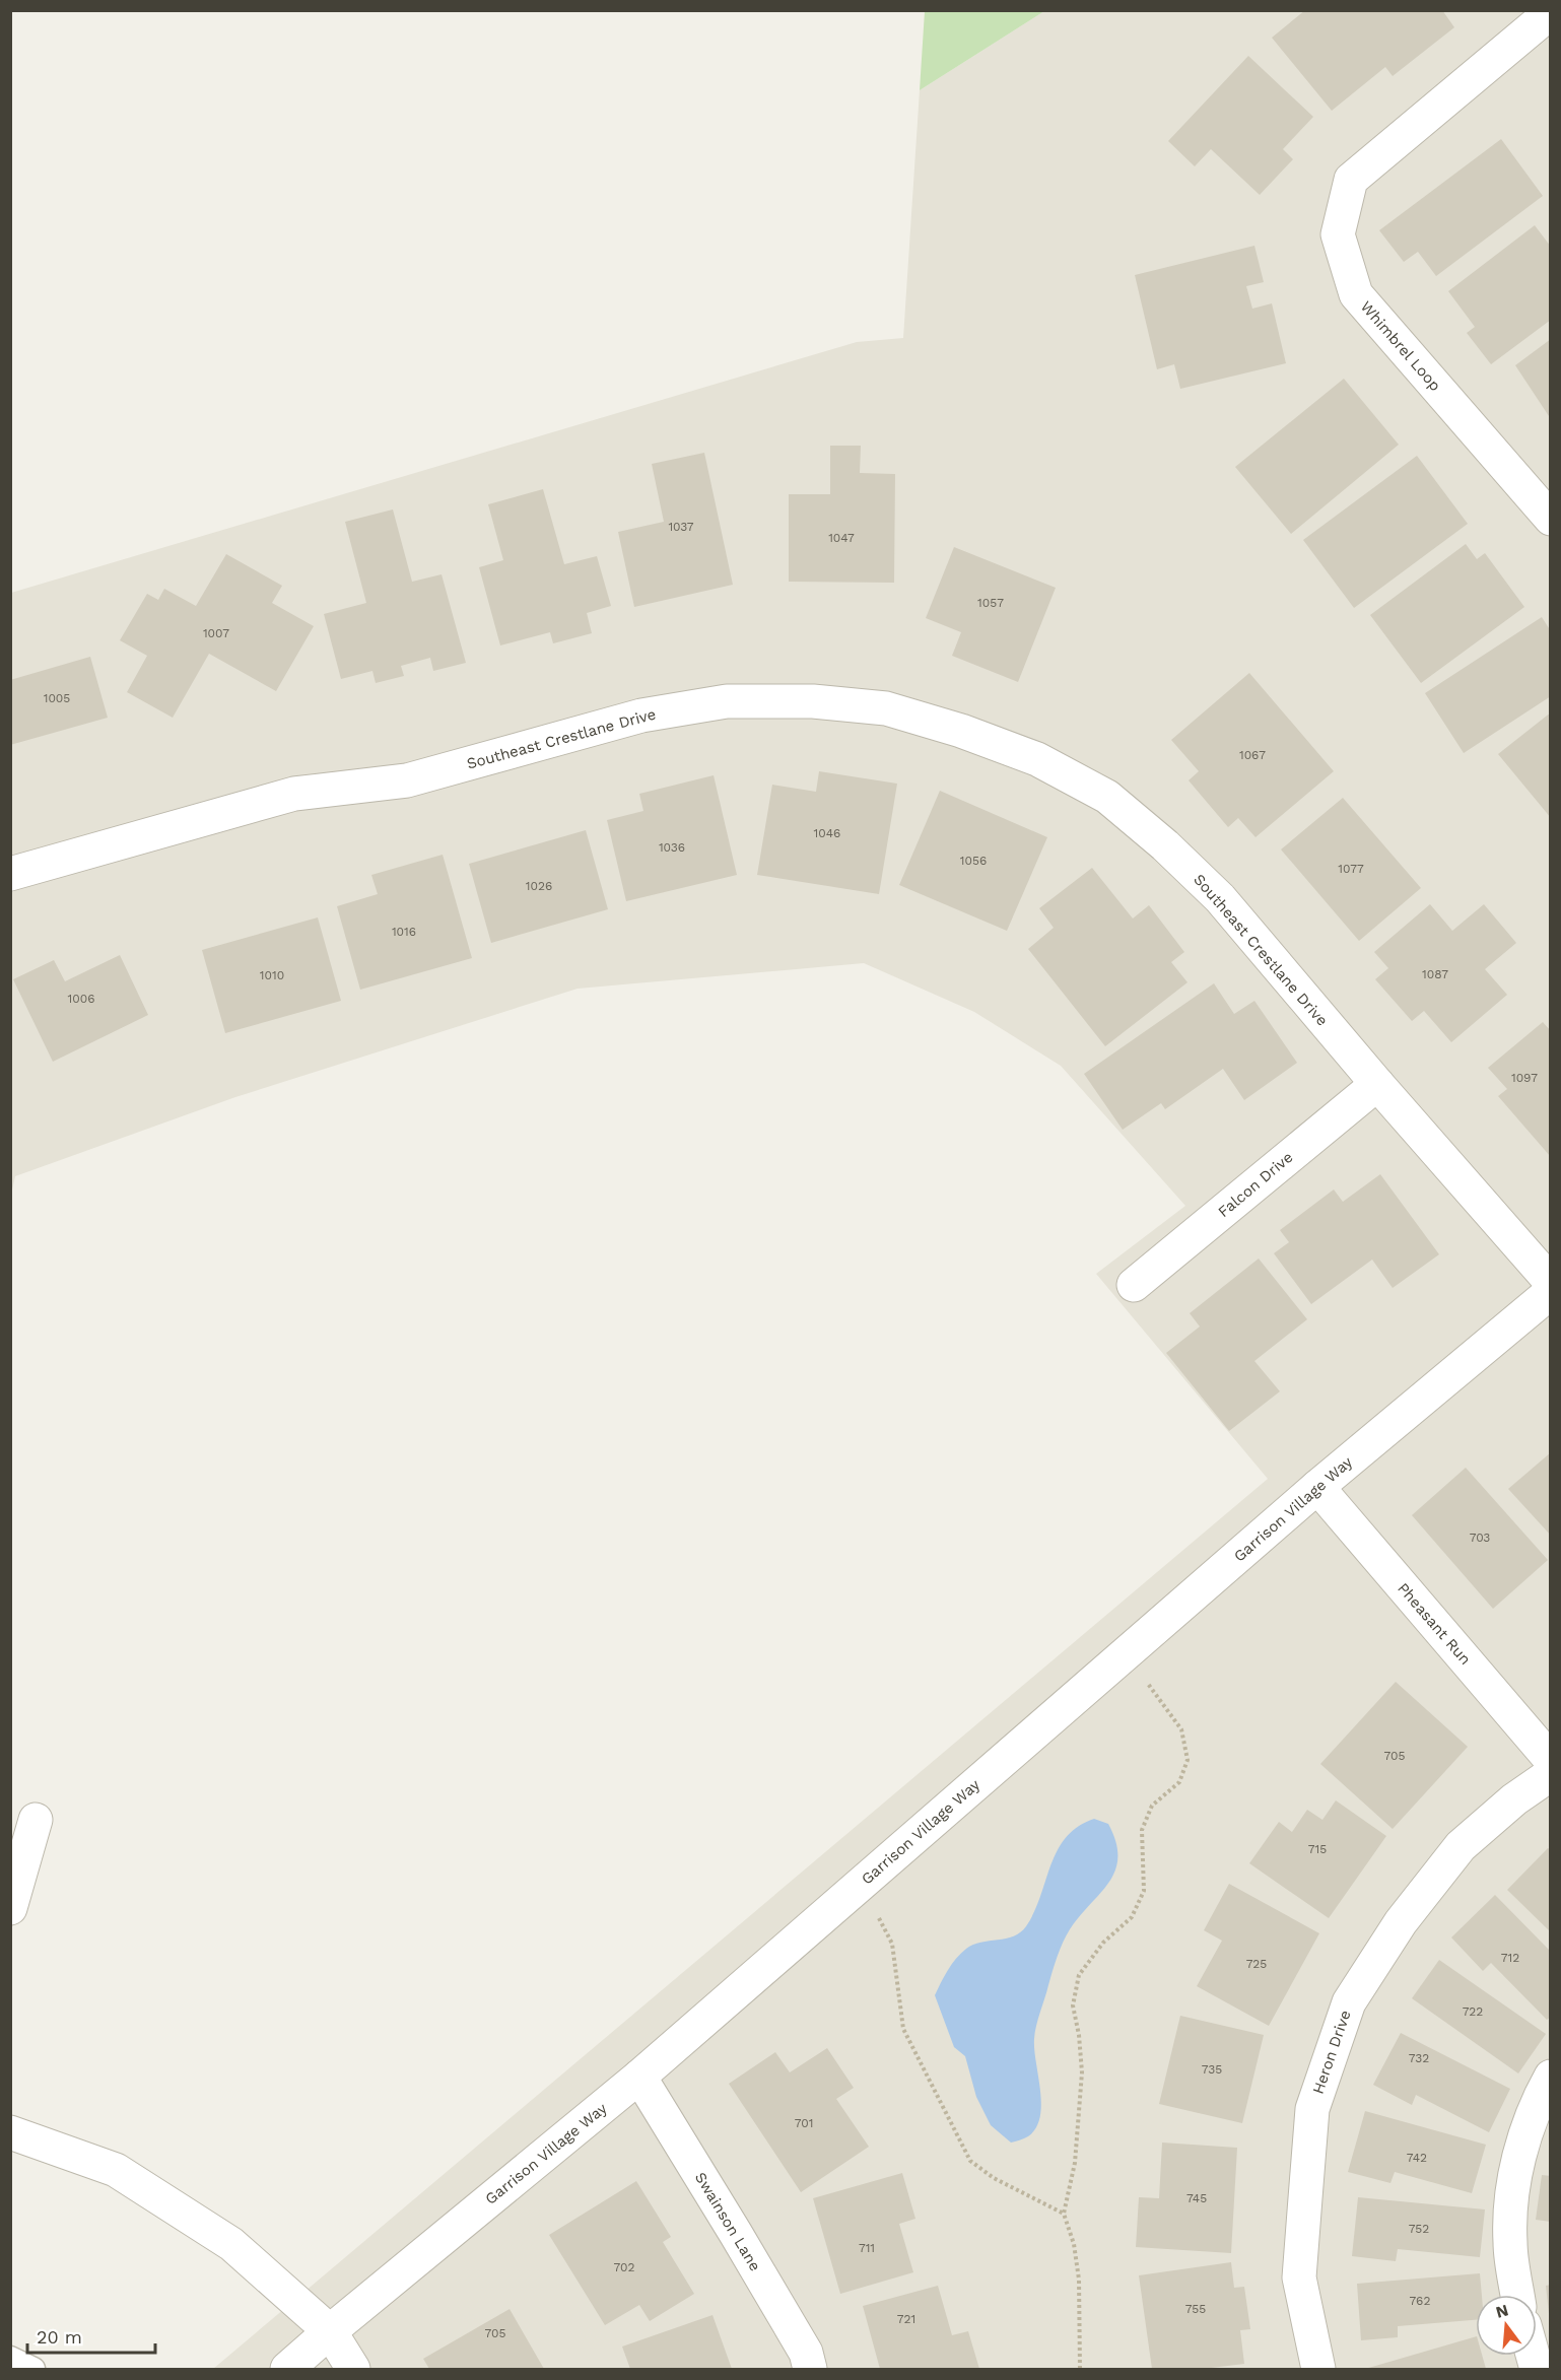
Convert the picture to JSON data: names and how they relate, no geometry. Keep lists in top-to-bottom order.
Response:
{
  "streets": {
    "street": [
      "Whimbrel Loop",
      "Southeast Crestlane Drive",
      "Falcon Drive",
      "Garrison Village Way",
      "Pheasant Run",
      "Heron Drive",
      "Swainson Lane"
    ]
  },
  "crossings": [
    ["Southeast Crestlane Drive", "Falcon Drive"],
    ["Garrison Village Way", "Pheasant Run"],
    ["Garrison Village Way", "Swainson Lane"]
  ],
  "house_numbers": [
    "1037",
    "1047",
    "1057",
    "1007",
    "1005",
    "1067",
    "1046",
    "1036",
    "1056",
    "1077",
    "1026",
    "1016",
    "1087",
    "1010",
    "1006",
    "1097",
    "703",
    "705",
    "715",
    "712",
    "725",
    "722",
    "732",
    "735",
    "701",
    "742",
    "745",
    "752",
    "711",
    "702",
    "762",
    "755",
    "721",
    "705"
  ],
  "scale_bar": "20 m",
  "north": "top"
}
